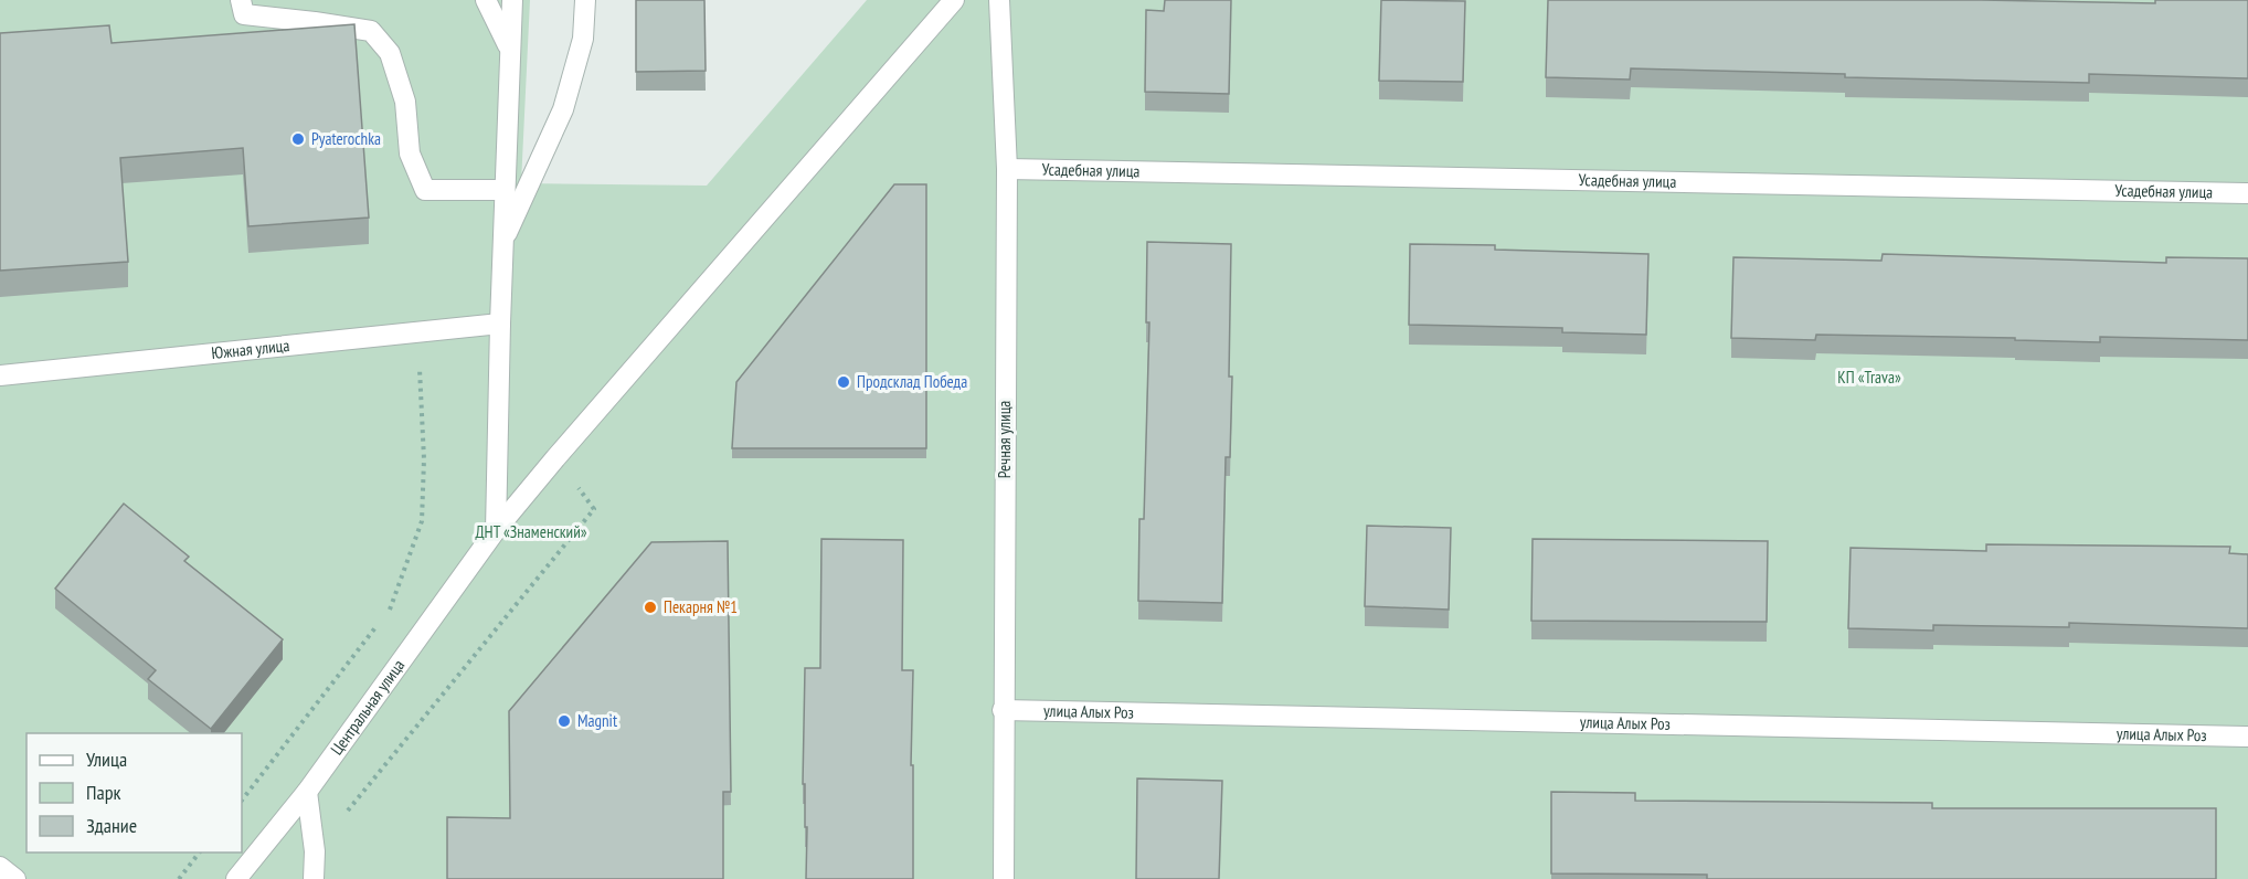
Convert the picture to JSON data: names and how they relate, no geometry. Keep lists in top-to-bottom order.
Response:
{
  "streets": {
    "street": [
      "Усадебная улица",
      "Южная улица",
      "Речная улица",
      "Центральная улица",
      "улица Алых Роз"
    ]
  },
  "crossings": [
    ["Усадебная улица", "Речная улица"],
    ["Речная улица", "улица Алых Роз"]
  ],
  "parks": ["КП «Trava»", "ДНТ «Знаменский»"],
  "places": [
    "Pyaterochka",
    "Продсклад Победа",
    "Пекарня №1",
    "Magnit"
  ],
  "legend": ["Улица", "Парк", "Здание"]
}
